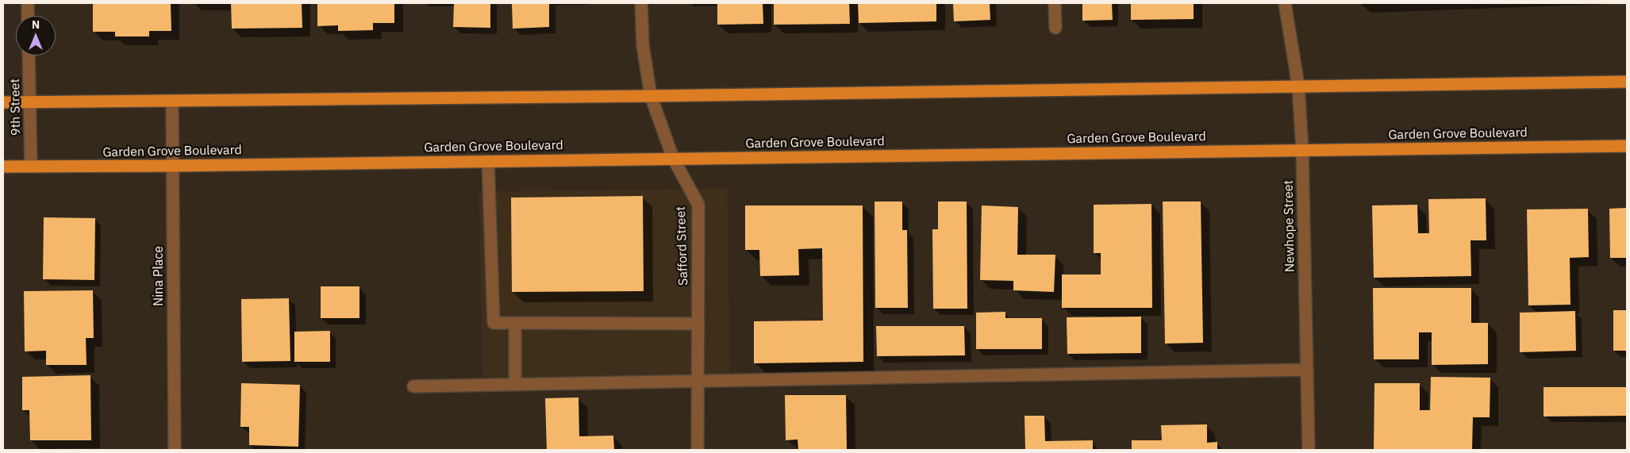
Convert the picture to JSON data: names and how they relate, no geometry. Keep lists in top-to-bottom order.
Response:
{
  "streets": {
    "main road": ["Garden Grove Boulevard"],
    "street": [
      "9th Street",
      "Newhope Street",
      "Safford Street",
      "Nina Place"
    ]
  },
  "crossings": [
    ["9th Street", "Garden Grove Boulevard"],
    ["Garden Grove Boulevard", "Newhope Street"],
    ["Garden Grove Boulevard", "Safford Street"],
    ["Garden Grove Boulevard", "Nina Place"]
  ],
  "north": "top"
}
